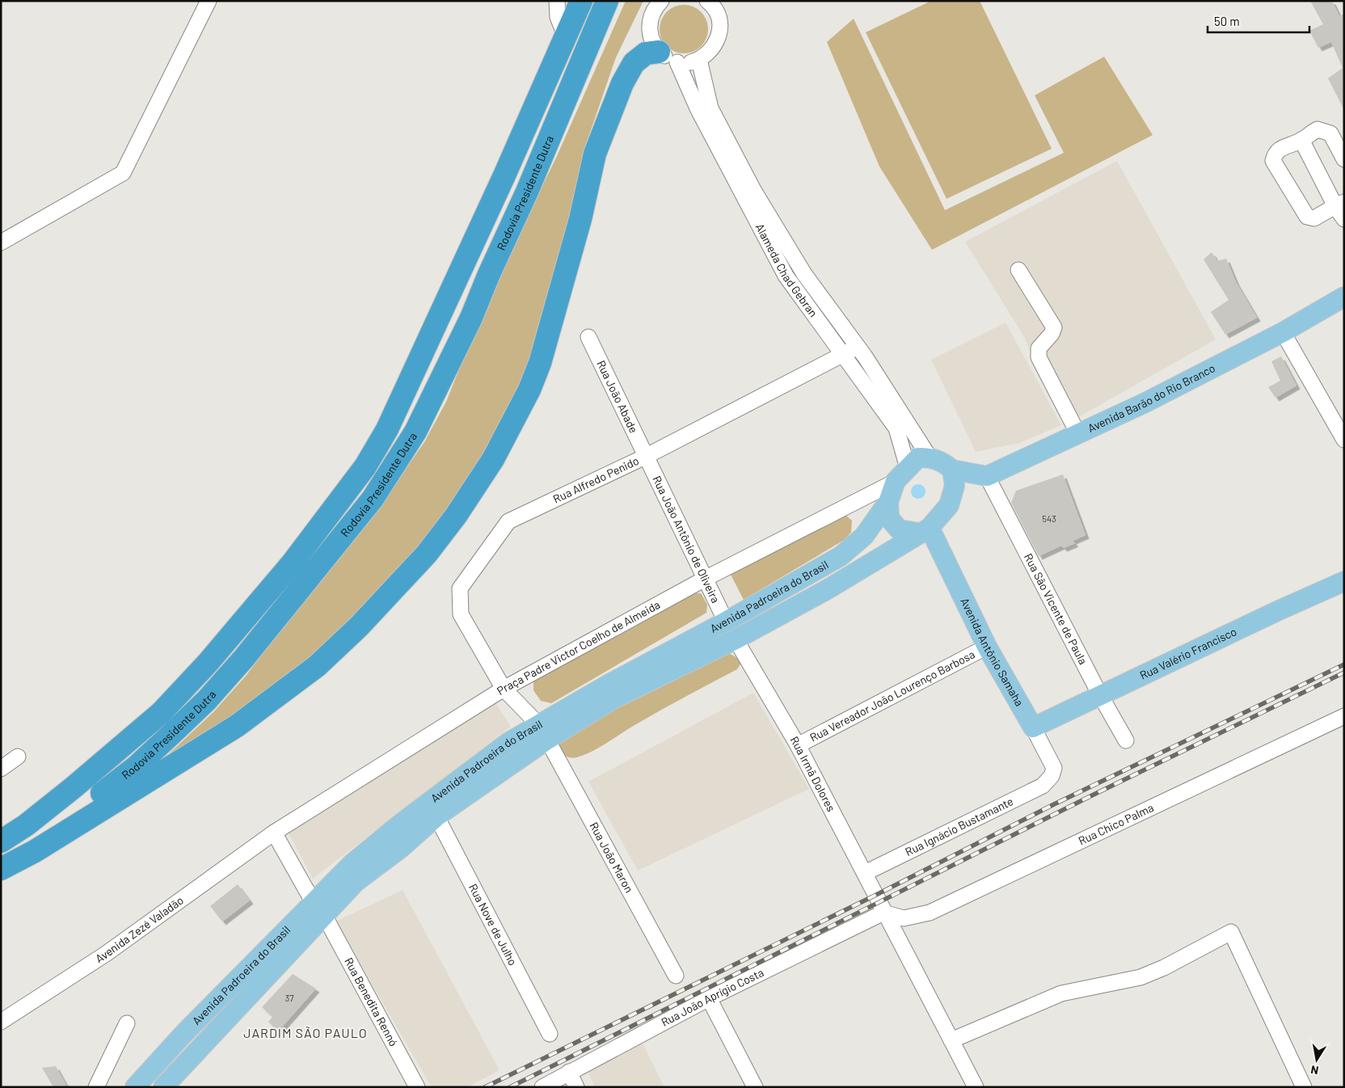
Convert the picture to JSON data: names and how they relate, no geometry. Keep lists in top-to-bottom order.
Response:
{
  "streets": {
    "highway": ["Rodovia Presidente Dutra"],
    "main road": [
      "Avenida Barão do Rio Branco",
      "Avenida Padroeira do Brasil",
      "Avenida Antônio Samaha",
      "Rua Valério Francisco"
    ],
    "street": [
      "Alameda Chad Gebran",
      "Rua João Abade",
      "Rua Alfredo Penido",
      "Rua João Antônio de Oliveira",
      "Rua São Vicente de Paula",
      "Praça Padre Victor Coelho de Almeida",
      "Rua Vereador João Lourenço Barbosa",
      "Rua Irmã Dolores",
      "Rua Chico Palma",
      "Rua Ignácio Bustamante",
      "Rua João Maron",
      "Rua Nove de Julho",
      "Avenida Zezé Valadão",
      "Rua João Aprígio Costa",
      "Rua Benedita Rennó"
    ]
  },
  "crossings": [
    ["Alameda Chad Gebran", "Rua Alfredo Penido"],
    ["Alameda Chad Gebran", "Avenida Padroeira do Brasil"],
    ["Alameda Chad Gebran", "Praça Padre Victor Coelho de Almeida"],
    ["Alameda Chad Gebran", "Avenida Antônio Samaha"],
    ["Rua João Abade", "Rua Alfredo Penido"],
    ["Rua João Abade", "Rua João Antônio de Oliveira"],
    ["Avenida Barão do Rio Branco", "Rua São Vicente de Paula"],
    ["Rua Alfredo Penido", "Rua João Antônio de Oliveira"],
    ["Rua Alfredo Penido", "Praça Padre Victor Coelho de Almeida"],
    ["Rua Alfredo Penido", "Rua João Maron"],
    ["Rua João Antônio de Oliveira", "Avenida Padroeira do Brasil"],
    ["Rua João Antônio de Oliveira", "Praça Padre Victor Coelho de Almeida"],
    ["Avenida Padroeira do Brasil", "Praça Padre Victor Coelho de Almeida"],
    ["Avenida Padroeira do Brasil", "Avenida Antônio Samaha"],
    ["Avenida Padroeira do Brasil", "Rua Irmã Dolores"],
    ["Avenida Padroeira do Brasil", "Rua João Maron"],
    ["Avenida Padroeira do Brasil", "Rua Nove de Julho"],
    ["Avenida Padroeira do Brasil", "Rua Benedita Rennó"],
    ["Rua São Vicente de Paula", "Rua Valério Francisco"],
    ["Praça Padre Victor Coelho de Almeida", "Avenida Antônio Samaha"],
    ["Praça Padre Victor Coelho de Almeida", "Rua João Maron"],
    ["Praça Padre Victor Coelho de Almeida", "Avenida Zezé Valadão"],
    ["Praça Padre Victor Coelho de Almeida", "Rua Benedita Rennó"],
    ["Avenida Antônio Samaha", "Rua Valério Francisco"],
    ["Avenida Antônio Samaha", "Rua Vereador João Lourenço Barbosa"],
    ["Avenida Antônio Samaha", "Rua Ignácio Bustamante"],
    ["Rua Vereador João Lourenço Barbosa", "Rua Irmã Dolores"],
    ["Rua Irmã Dolores", "Rua Chico Palma"],
    ["Rua Irmã Dolores", "Rua Ignácio Bustamante"],
    ["Rua Irmã Dolores", "Rua João Aprígio Costa"],
    ["Rua Chico Palma", "Rua João Aprígio Costa"],
    ["Avenida Zezé Valadão", "Rua Benedita Rennó"]
  ],
  "districts": ["JARDIM SÃO PAULO"],
  "house_numbers": ["543", "37"],
  "scale_bar": "50 m",
  "north": "bottom"
}
